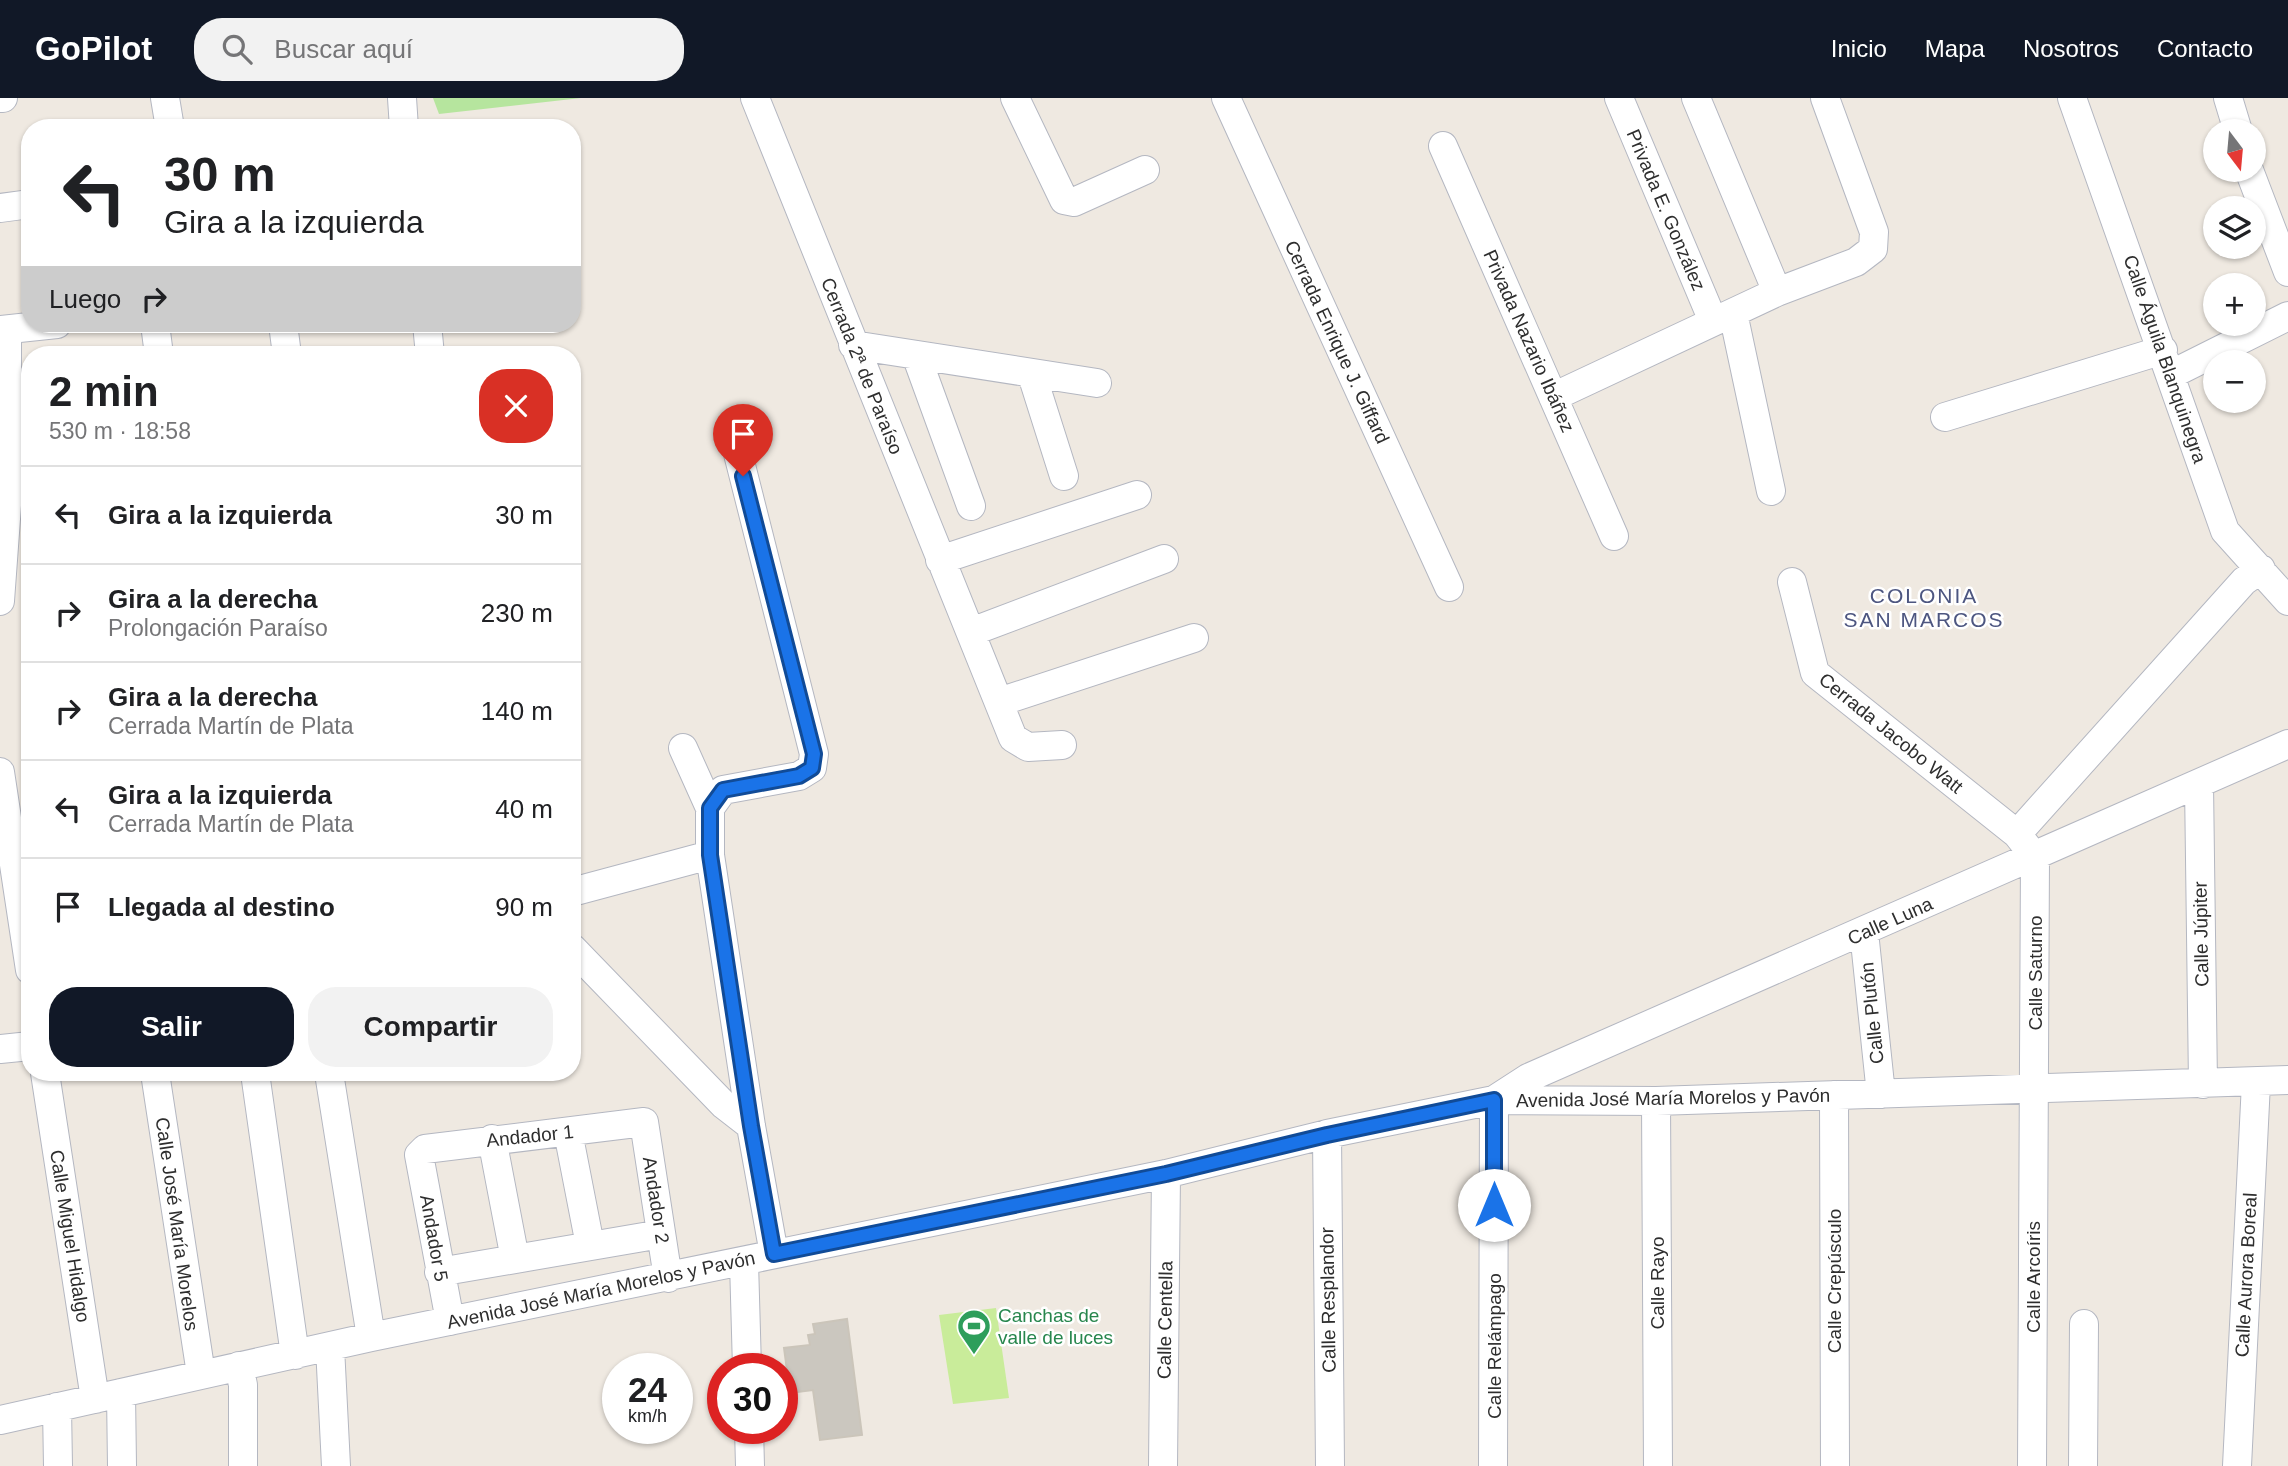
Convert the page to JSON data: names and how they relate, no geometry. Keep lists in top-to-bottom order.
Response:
{
  "streets": {
    "street": [
      "Privada E. González",
      "Privada Nazario Ibáñez",
      "Cerrada Enrique J. Giffard",
      "Calle Águila Blanquinegra",
      "Cerrada 2ª de Paraíso",
      "Cerrada Jacobo Watt",
      "Calle Luna",
      "Calle Júpiter",
      "Calle Saturno",
      "Calle Plutón",
      "Avenida José María Morelos y Pavón",
      "Andador 1",
      "Andador 2",
      "Calle José María Morelos",
      "Calle Miguel Hidalgo",
      "Andador 5",
      "Calle Aurora Boreal",
      "Calle Arcoíris",
      "Calle Crepúsculo",
      "Calle Rayo",
      "Calle Resplandor",
      "Calle Centella",
      "Calle Relámpago"
    ]
  },
  "crossings": [
    ["Cerrada Jacobo Watt", "Calle Luna"],
    ["Cerrada Jacobo Watt", "Calle Saturno"],
    ["Calle Luna", "Calle Júpiter"],
    ["Calle Luna", "Calle Saturno"],
    ["Calle Luna", "Calle Plutón"],
    ["Calle Luna", "Avenida José María Morelos y Pavón"],
    ["Calle Luna", "Calle Relámpago"],
    ["Calle Júpiter", "Avenida José María Morelos y Pavón"],
    ["Calle Saturno", "Avenida José María Morelos y Pavón"],
    ["Calle Saturno", "Calle Arcoíris"],
    ["Calle Plutón", "Avenida José María Morelos y Pavón"],
    ["Avenida José María Morelos y Pavón", "Andador 2"],
    ["Avenida José María Morelos y Pavón", "Calle José María Morelos"],
    ["Avenida José María Morelos y Pavón", "Calle Miguel Hidalgo"],
    ["Avenida José María Morelos y Pavón", "Andador 5"],
    ["Avenida José María Morelos y Pavón", "Calle Aurora Boreal"],
    ["Avenida José María Morelos y Pavón", "Calle Arcoíris"],
    ["Avenida José María Morelos y Pavón", "Calle Crepúsculo"],
    ["Avenida José María Morelos y Pavón", "Calle Rayo"],
    ["Avenida José María Morelos y Pavón", "Calle Resplandor"],
    ["Avenida José María Morelos y Pavón", "Calle Centella"],
    ["Avenida José María Morelos y Pavón", "Calle Relámpago"],
    ["Andador 1", "Andador 2"],
    ["Andador 1", "Andador 5"]
  ],
  "districts": ["COLONIA SAN MARCOS"],
  "places": {
    "sports": ["Canchas de valle de luces"]
  },
  "north": "bottom",
  "page": {
    "header": "GoPilot",
    "search": "Buscar aquí",
    "nav": [
      "Inicio",
      "Mapa",
      "Nosotros",
      "Contacto"
    ],
    "map_buttons": ["+", "−"],
    "turn": ["30 m", "Gira a la izquierda"],
    "then": "Luego",
    "heading": ["2 min", "530 m · 18:58"],
    "list": [
      {
        "name": "Gira a la izquierda",
        "value": "30 m"
      },
      {
        "name": "Gira a la derecha",
        "note": "Prolongación Paraíso",
        "value": "230 m"
      },
      {
        "name": "Gira a la derecha",
        "note": "Cerrada Martín de Plata",
        "value": "140 m"
      },
      {
        "name": "Gira a la izquierda",
        "note": "Cerrada Martín de Plata",
        "value": "40 m"
      },
      {
        "name": "Llegada al destino",
        "value": "90 m"
      }
    ],
    "buttons": ["Salir", "Compartir"],
    "speed": "24 km/h",
    "limit": "30"
  }
}
